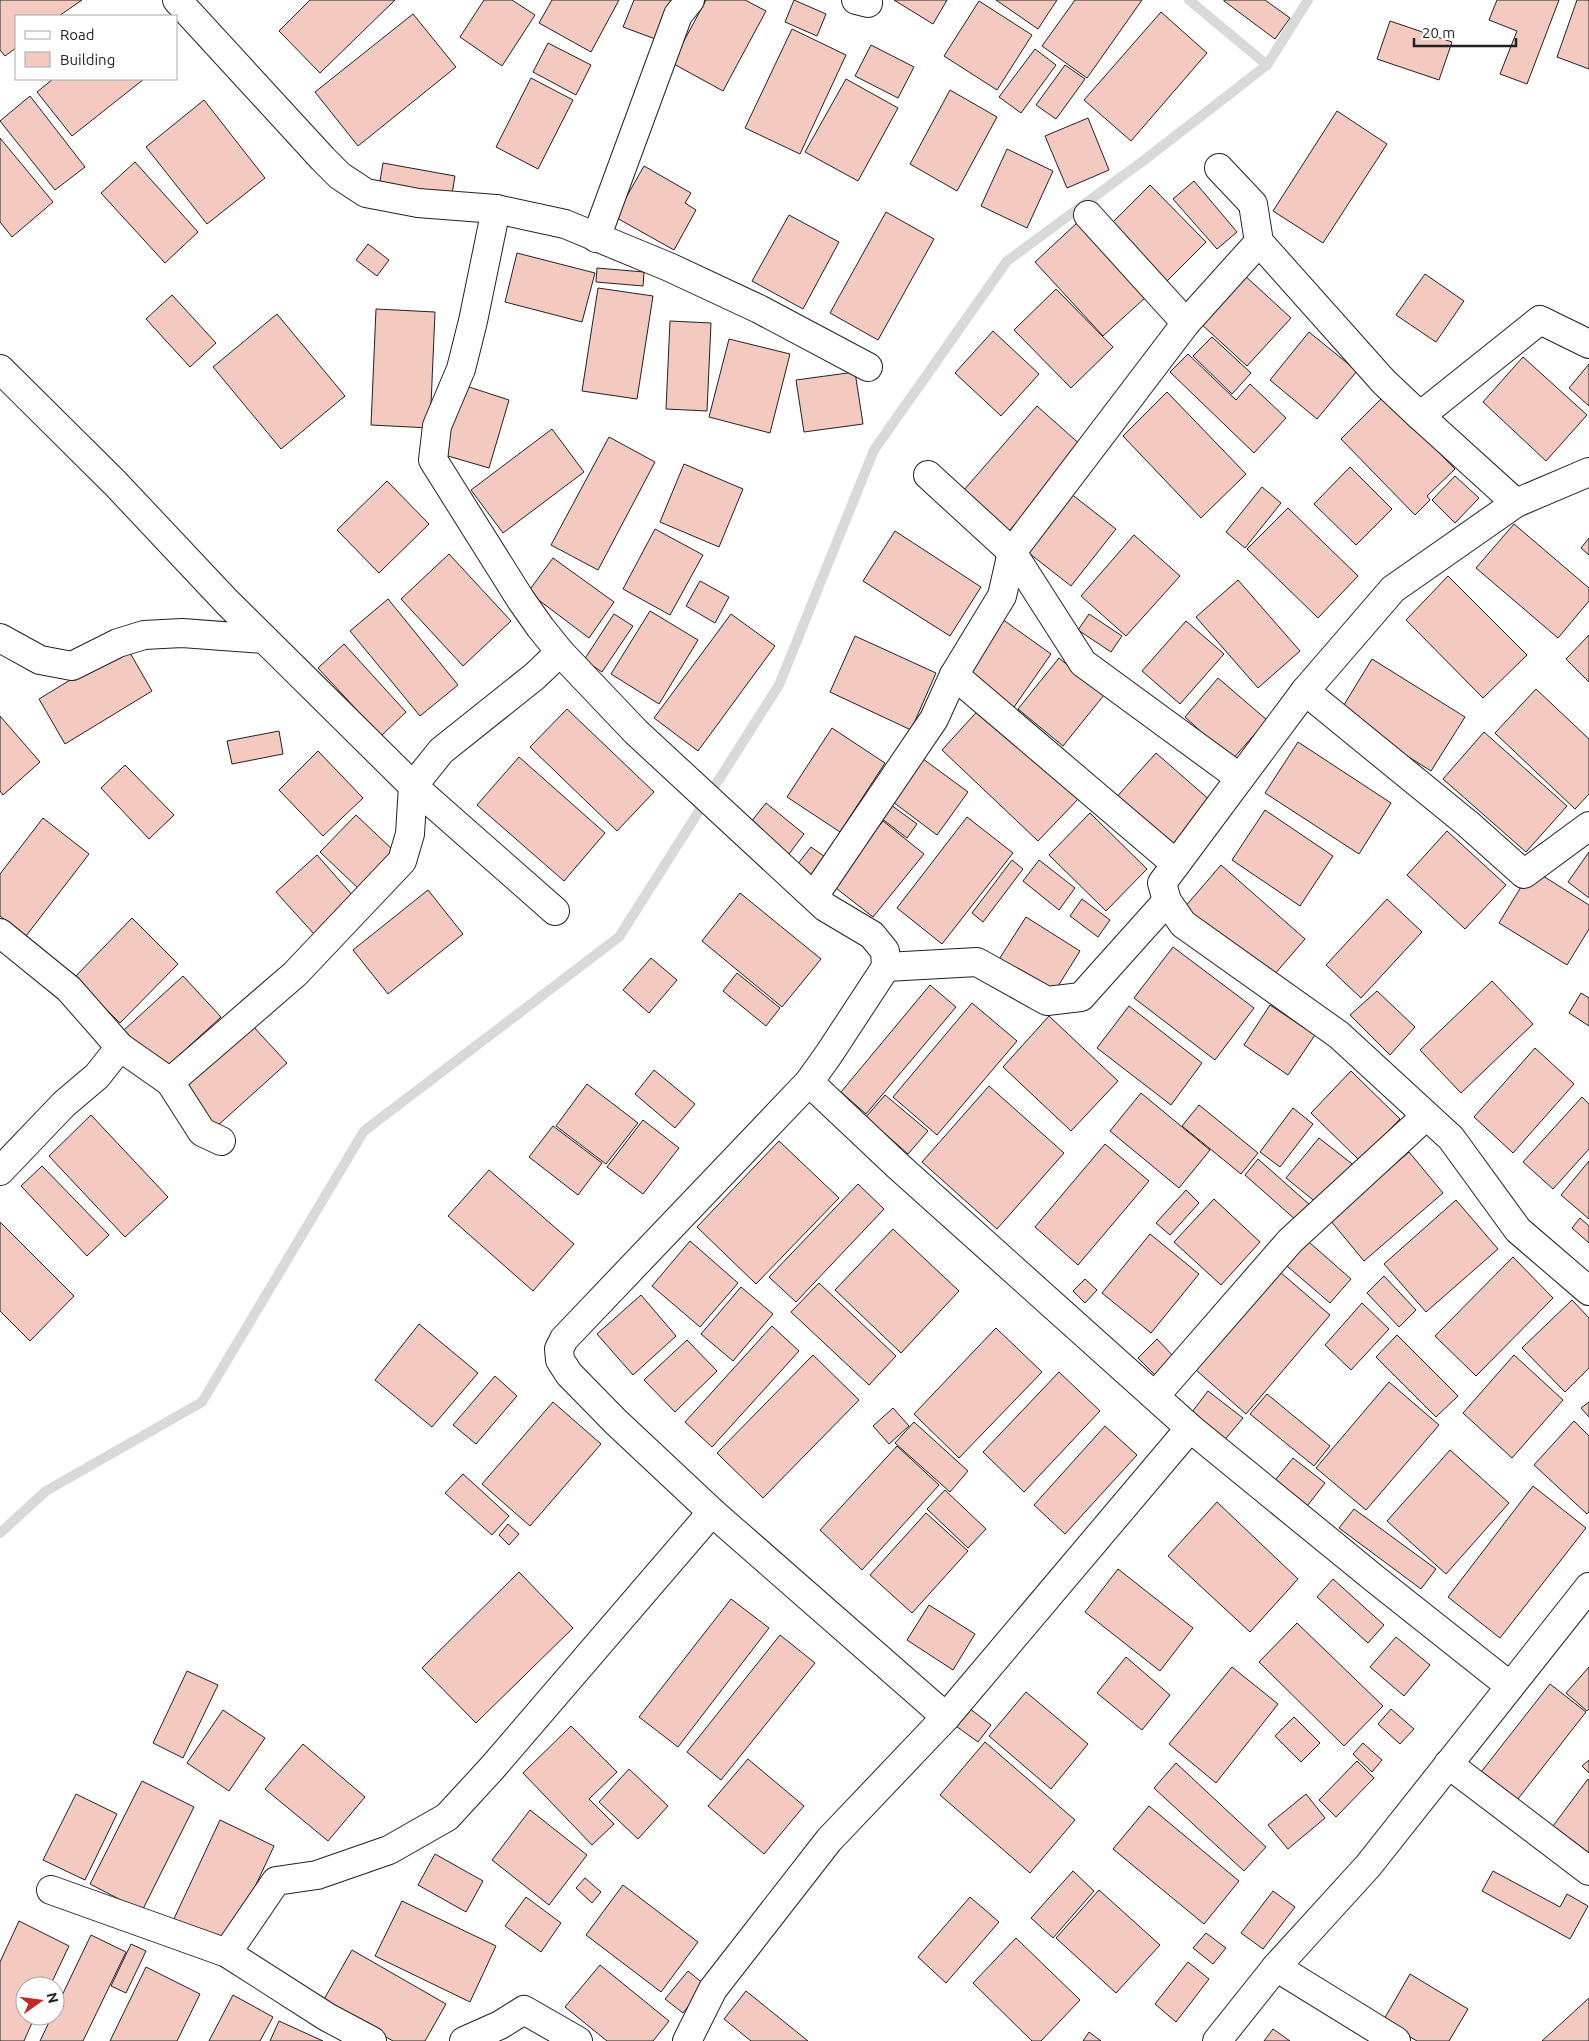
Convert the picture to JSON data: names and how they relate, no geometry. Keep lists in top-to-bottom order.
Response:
{
  "legend": ["Road", "Building"],
  "scale_bar": "20 m",
  "north": "right"
}
